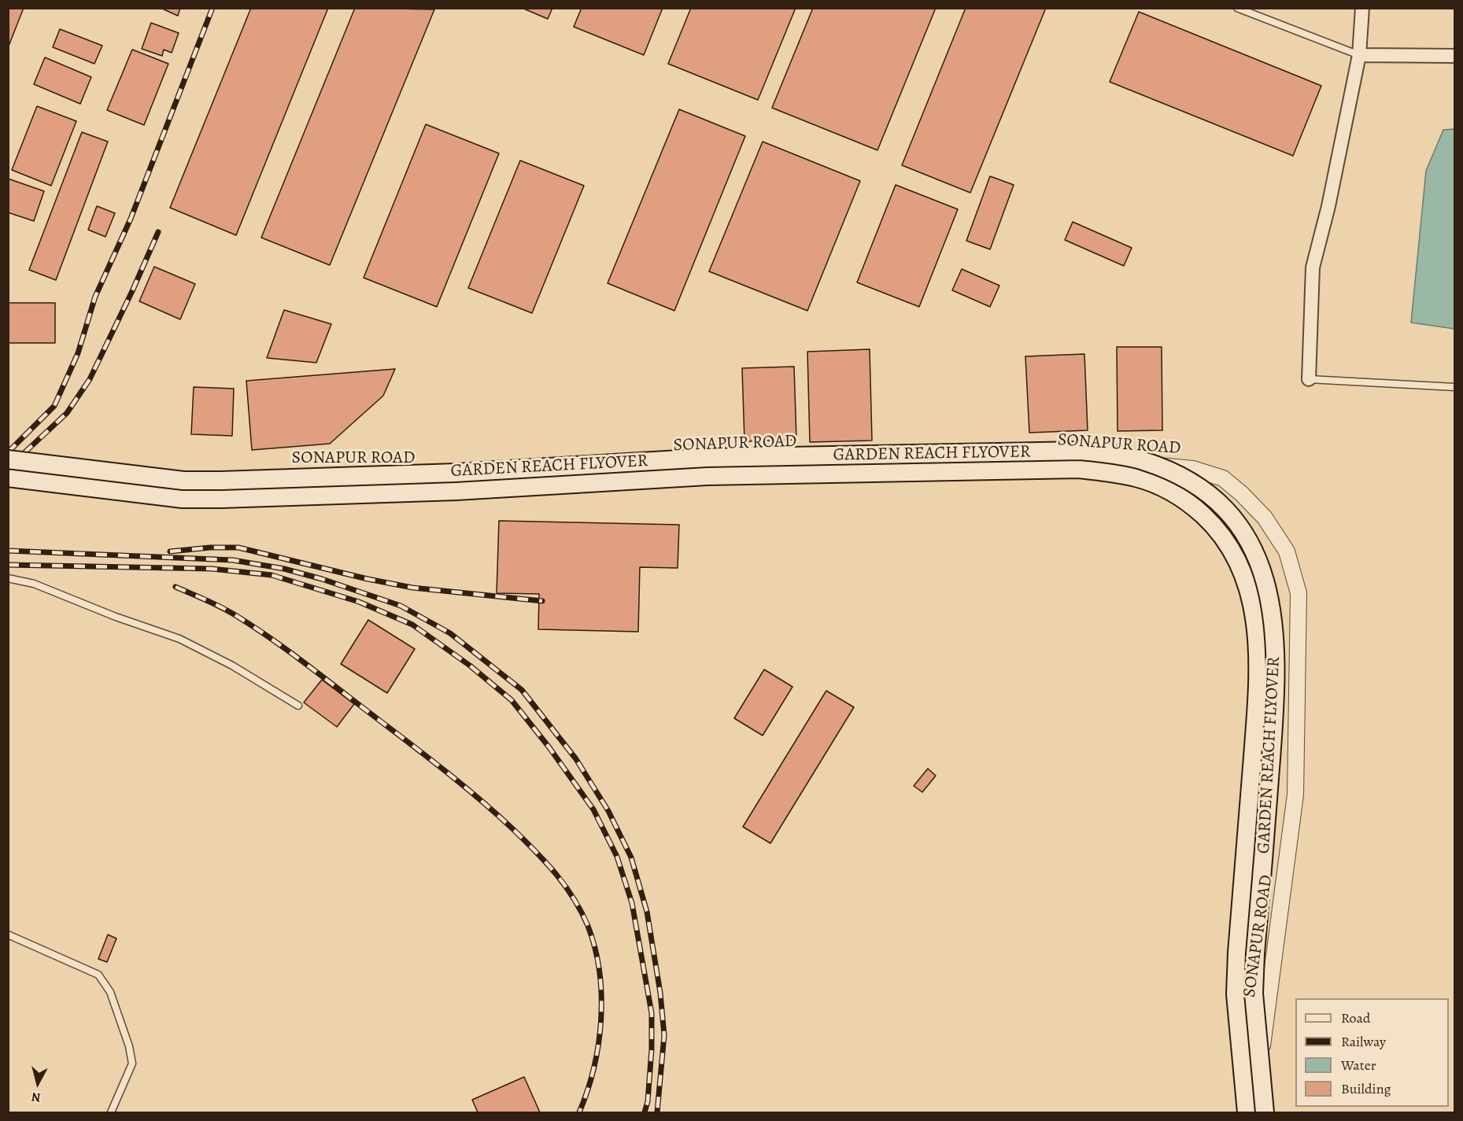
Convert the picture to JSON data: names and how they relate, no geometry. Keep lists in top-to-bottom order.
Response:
{
  "streets": {
    "main road": ["GARDEN REACH FLYOVER"],
    "street": ["SONAPUR ROAD"]
  },
  "legend": [
    "Road",
    "Railway",
    "Water",
    "Building"
  ],
  "north": "bottom"
}
